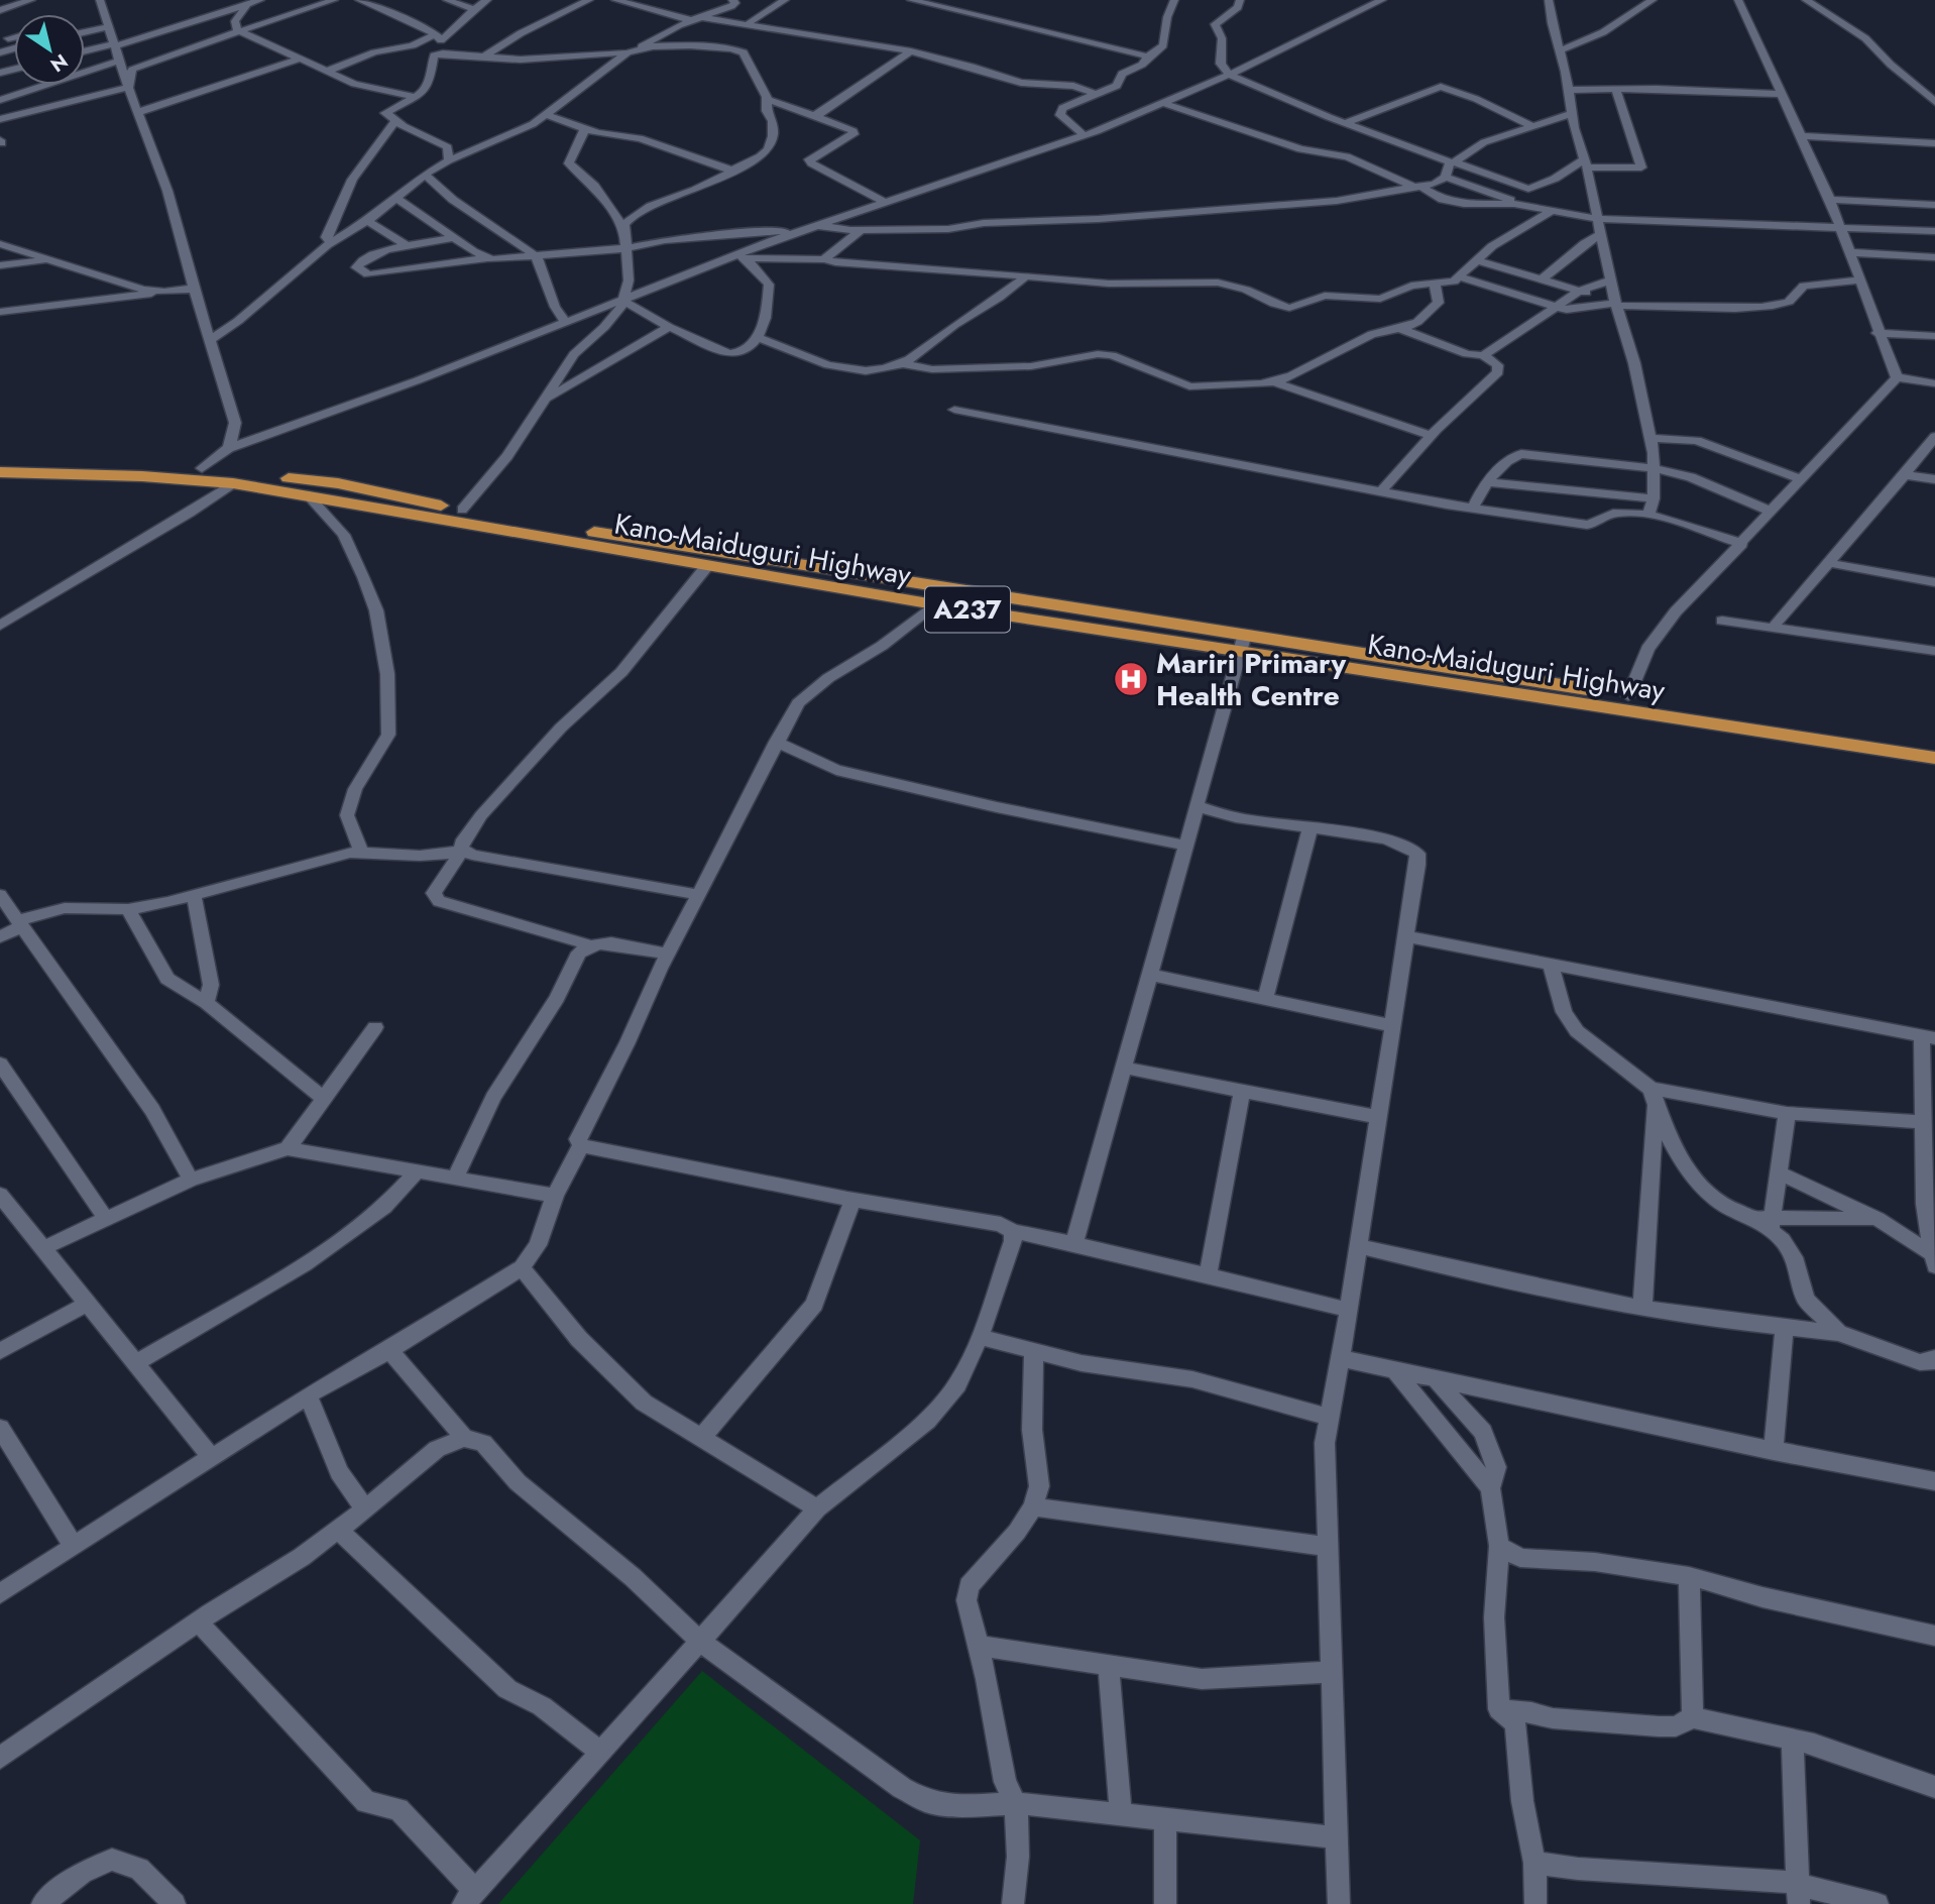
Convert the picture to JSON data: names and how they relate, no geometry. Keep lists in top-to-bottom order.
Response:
{
  "streets": {
    "highway": ["Kano-Maiduguri Highway", "A237"]
  },
  "places": {
    "hospital": ["Mariri Primary Health Centre"]
  },
  "north": "bottom right"
}
